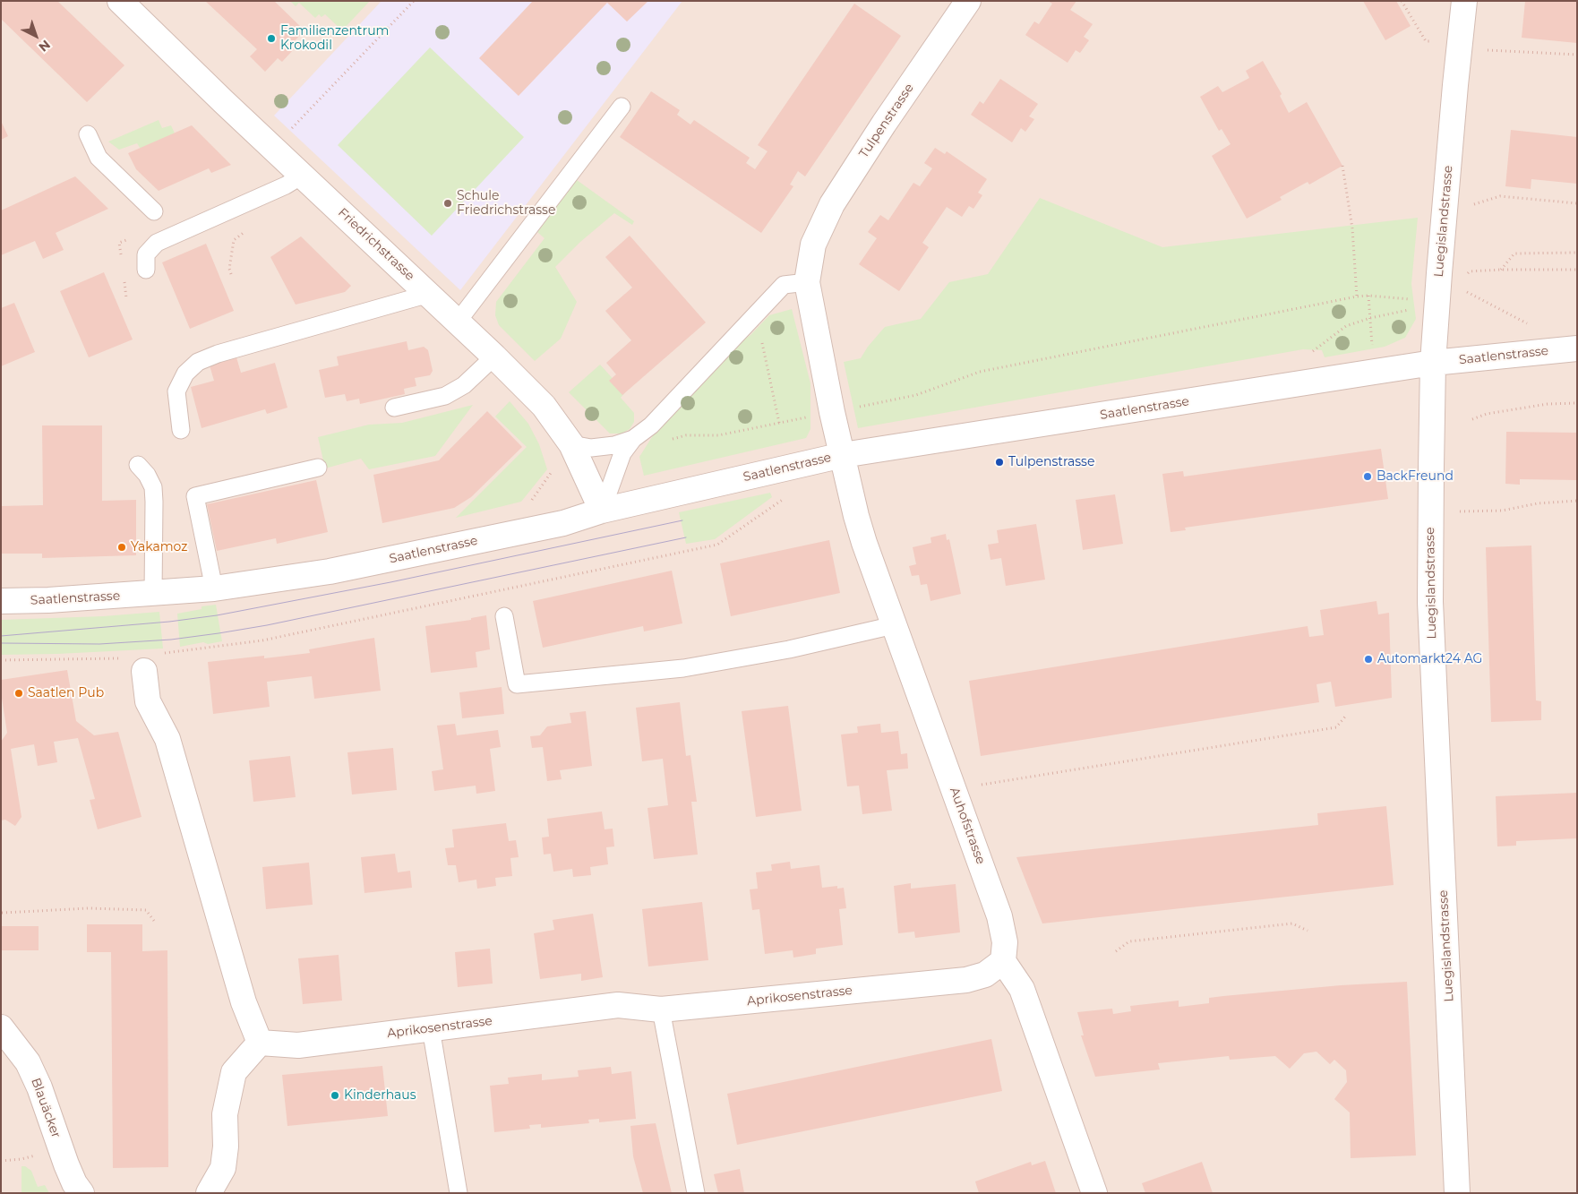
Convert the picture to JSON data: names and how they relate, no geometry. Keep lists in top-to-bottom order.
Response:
{
  "streets": {
    "street": [
      "Tulpenstrasse",
      "Luegislandstrasse",
      "Friedrichstrasse",
      "Saatlenstrasse",
      "Auhofstrasse",
      "Aprikosenstrasse",
      "Blauäcker"
    ]
  },
  "crossings": [
    ["Tulpenstrasse", "Saatlenstrasse"],
    ["Tulpenstrasse", "Auhofstrasse"],
    ["Luegislandstrasse", "Saatlenstrasse"],
    ["Friedrichstrasse", "Saatlenstrasse"],
    ["Saatlenstrasse", "Auhofstrasse"],
    ["Auhofstrasse", "Aprikosenstrasse"]
  ],
  "places": [
    "Familienzentrum Krokodil",
    "Schule Friedrichstrasse",
    "Tulpenstrasse",
    "BackFreund",
    "Yakamoz",
    "Automarkt24 AG",
    "Saatlen Pub",
    "Kinderhaus"
  ],
  "north": "bottom right"
}
